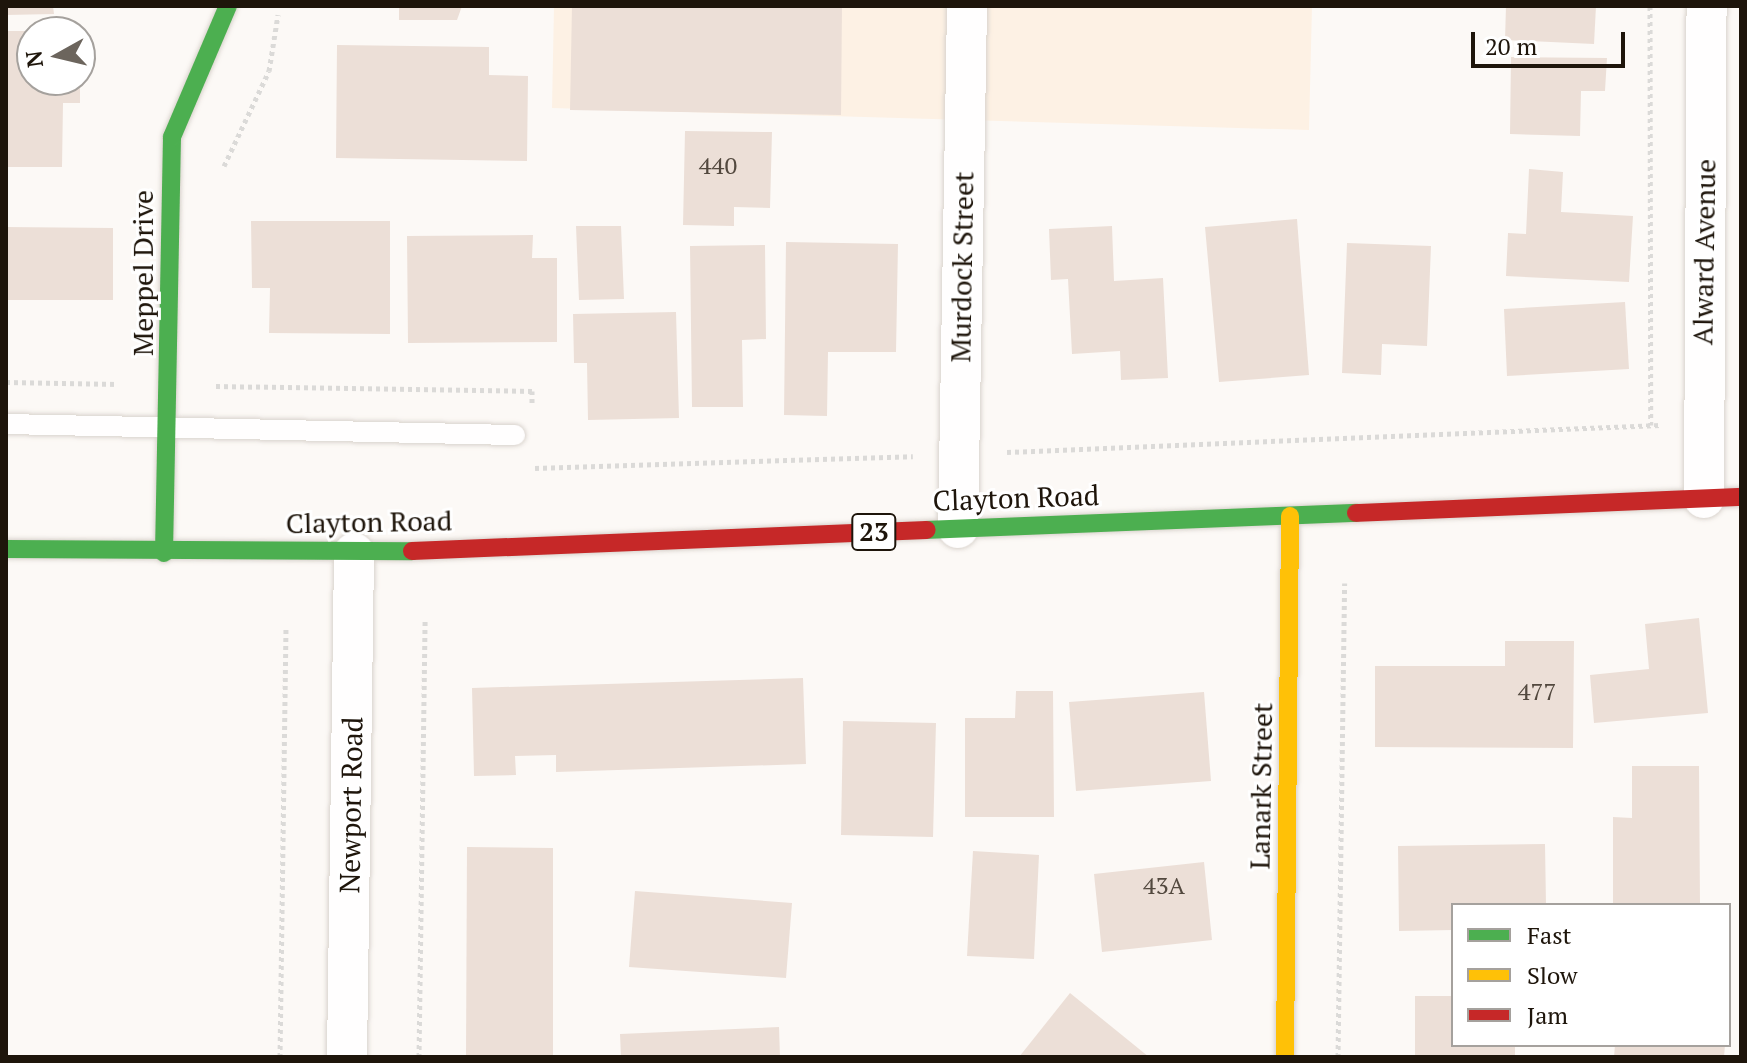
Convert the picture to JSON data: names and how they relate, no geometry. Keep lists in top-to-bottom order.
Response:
{
  "streets": {
    "main road": [
      "Meppel Drive",
      "Clayton Road",
      "23",
      "Lanark Street"
    ],
    "street": ["Alward Avenue", "Murdock Street", "Newport Road"]
  },
  "crossings": [
    ["Alward Avenue", "Clayton Road"],
    ["Murdock Street", "Clayton Road"],
    ["Meppel Drive", "Clayton Road"],
    ["Clayton Road", "Lanark Street"],
    ["Clayton Road", "Newport Road"]
  ],
  "house_numbers": ["440", "477", "43A"],
  "legend": ["Fast", "Slow", "Jam"],
  "scale_bar": "20 m",
  "north": "left"
}
